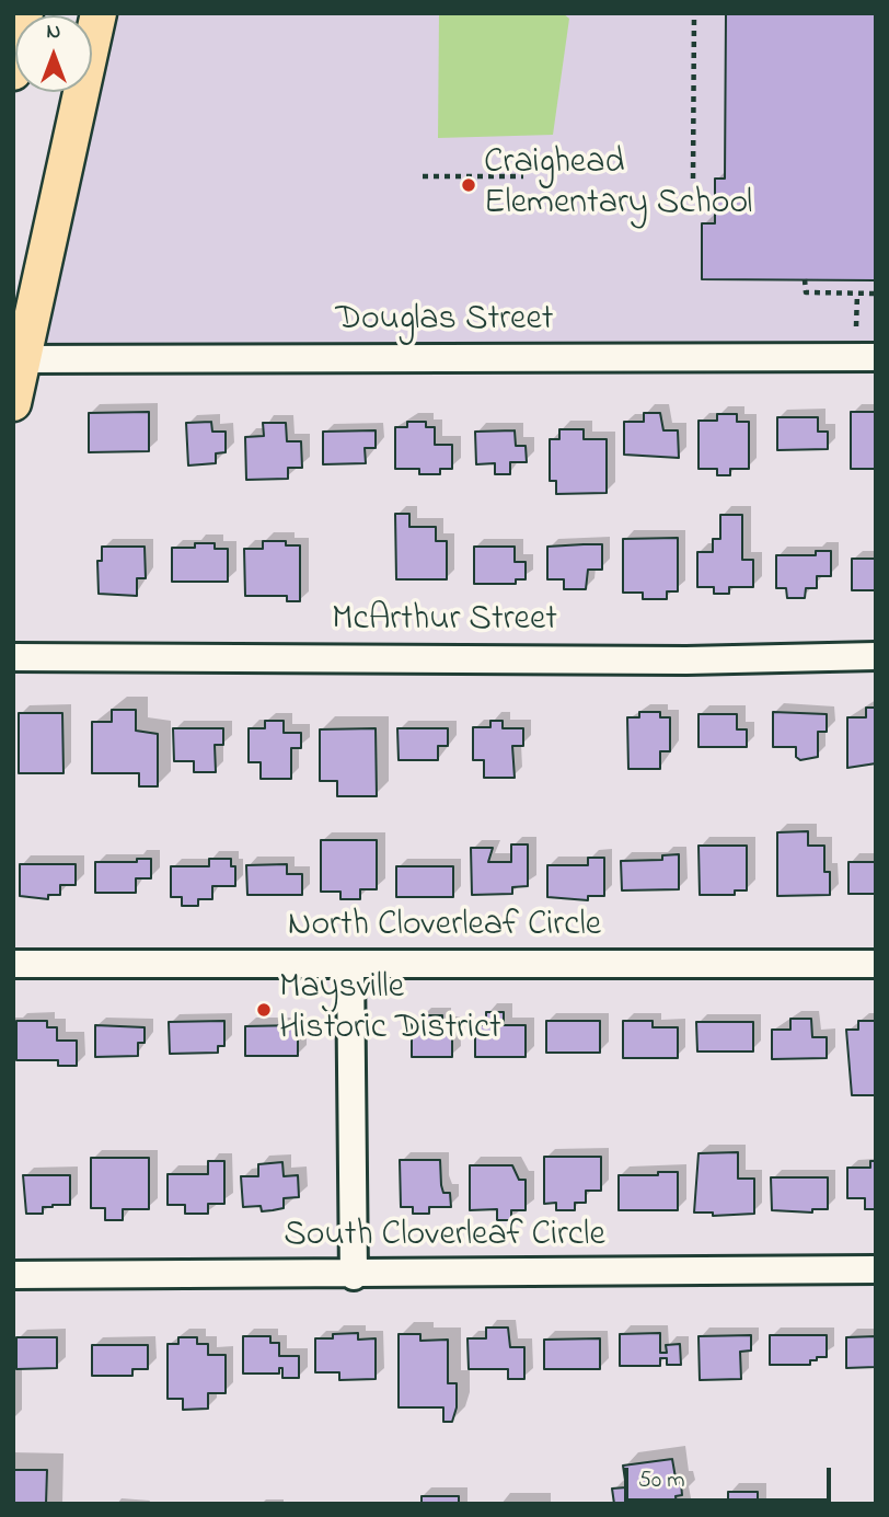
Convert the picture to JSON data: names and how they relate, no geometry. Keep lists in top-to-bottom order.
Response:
{
  "streets": {
    "street": [
      "Douglas Street",
      "McArthur Street",
      "North Cloverleaf Circle",
      "South Cloverleaf Circle"
    ]
  },
  "places": ["Craighead Elementary School", "Maysville Historic District"],
  "scale_bar": "50 m",
  "north": "top"
}
